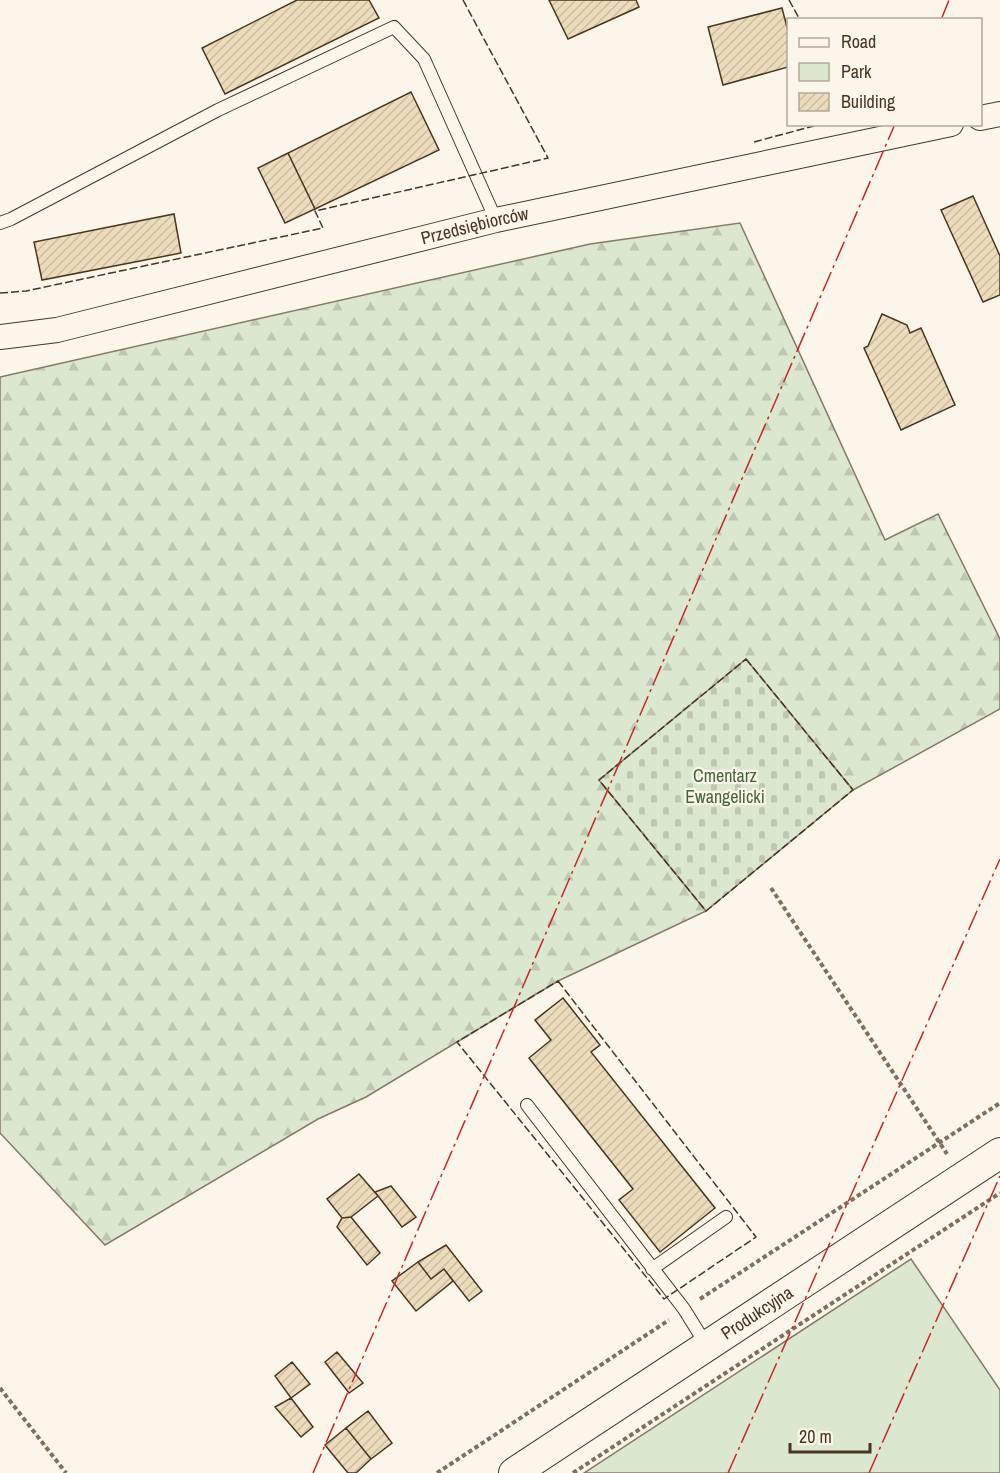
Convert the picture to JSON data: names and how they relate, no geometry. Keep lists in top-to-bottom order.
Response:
{
  "streets": {
    "street": ["Przedsiębiorców", "Produkcyjna"]
  },
  "parks": ["Cmentarz Ewangelicki"],
  "legend": ["Road", "Park", "Building"],
  "scale_bar": "20 m"
}
